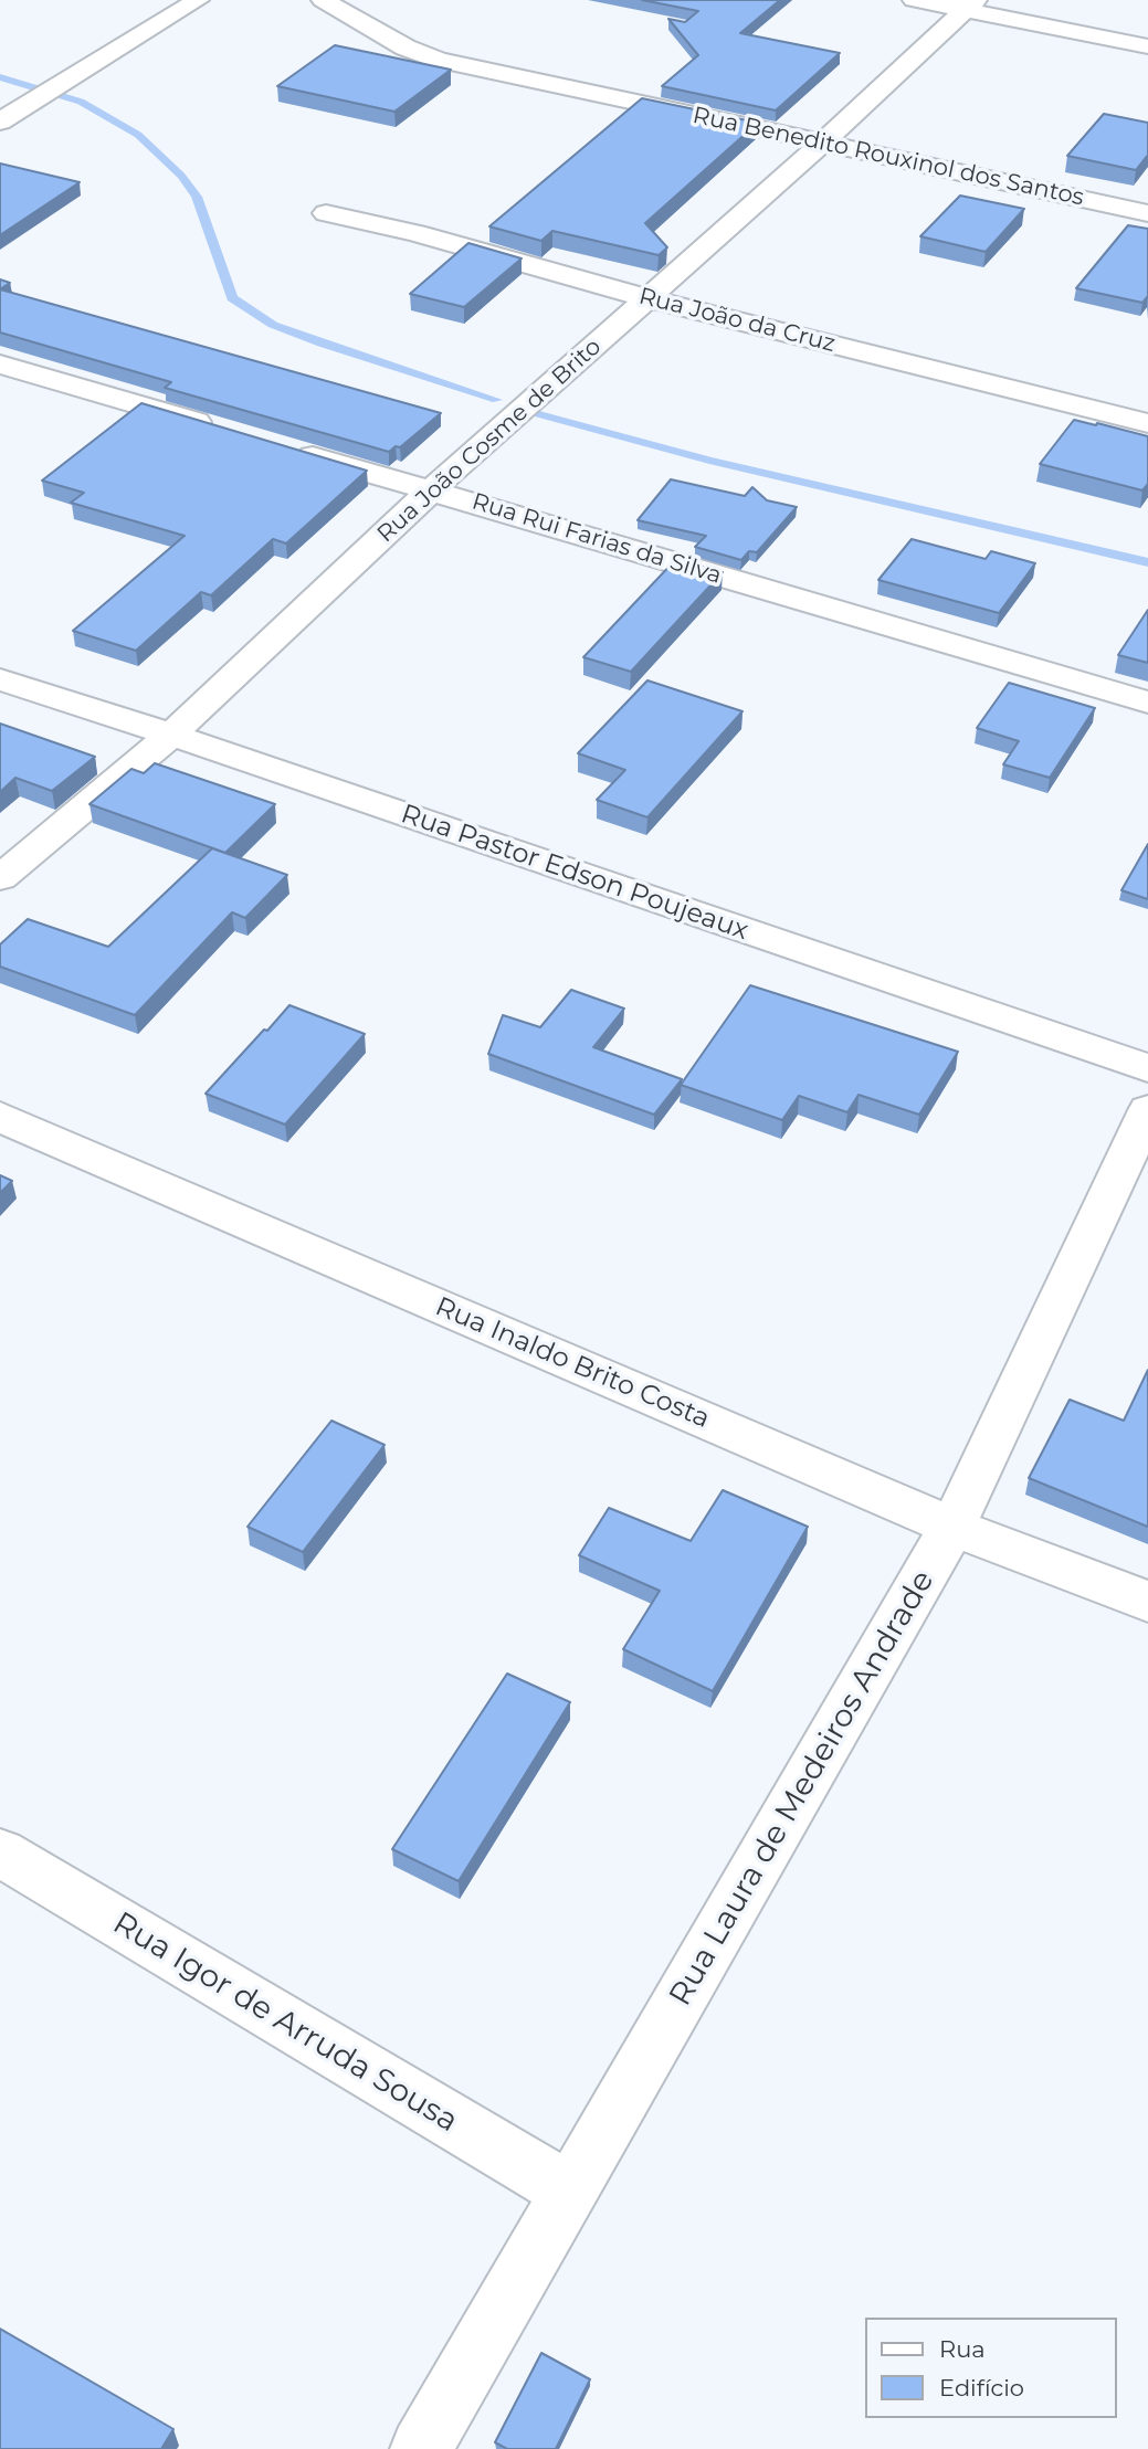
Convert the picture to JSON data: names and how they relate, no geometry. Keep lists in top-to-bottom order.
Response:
{
  "streets": {
    "street": [
      "Rua Benedito Rouxinol dos Santos",
      "Rua João da Cruz",
      "Rua João Cosme de Brito",
      "Rua Rui Farias da Silva",
      "Rua Pastor Edson Poujeaux",
      "Rua Inaldo Brito Costa",
      "Rua Laura de Medeiros Andrade",
      "Rua Igor de Arruda Sousa"
    ]
  },
  "crossings": [
    ["Rua Benedito Rouxinol dos Santos", "Rua João Cosme de Brito"],
    ["Rua João da Cruz", "Rua João Cosme de Brito"],
    ["Rua João Cosme de Brito", "Rua Rui Farias da Silva"],
    ["Rua João Cosme de Brito", "Rua Pastor Edson Poujeaux"],
    ["Rua Inaldo Brito Costa", "Rua Laura de Medeiros Andrade"],
    ["Rua Laura de Medeiros Andrade", "Rua Igor de Arruda Sousa"]
  ],
  "legend": ["Rua", "Edifício"]
}
